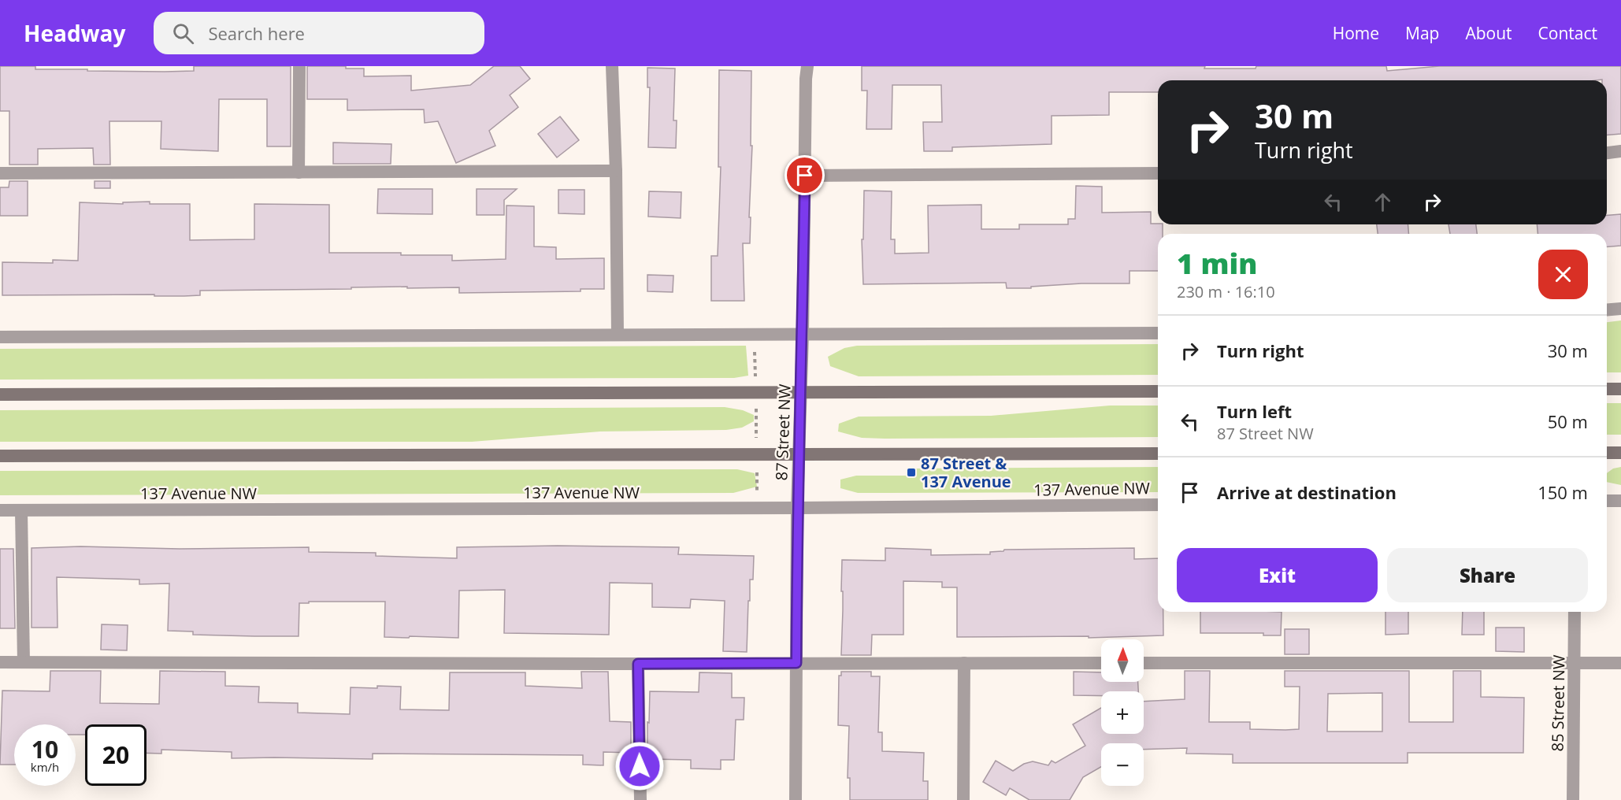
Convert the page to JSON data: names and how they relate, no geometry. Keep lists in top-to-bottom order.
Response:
{
  "streets": {
    "street": ["87 Street NW", "137 Avenue NW", "85 Street NW"]
  },
  "crossings": [
    ["87 Street NW", "137 Avenue NW"]
  ],
  "places": {
    "transit": ["87 Street & 137 Avenue"]
  },
  "north": "top",
  "page": {
    "header": "Headway",
    "search": "Search here",
    "nav": [
      "Home",
      "Map",
      "About",
      "Contact"
    ],
    "turn": ["30 m", "Turn right"],
    "heading": ["1 min", "230 m · 16:10"],
    "list": [
      {
        "name": "Turn right",
        "value": "30 m"
      },
      {
        "name": "Turn left",
        "note": "87 Street NW",
        "value": "50 m"
      },
      {
        "name": "Arrive at destination",
        "value": "150 m"
      }
    ],
    "buttons": ["Exit", "Share"],
    "map_buttons": ["+", "−"],
    "speed": "10 km/h",
    "limit": "20"
  }
}
